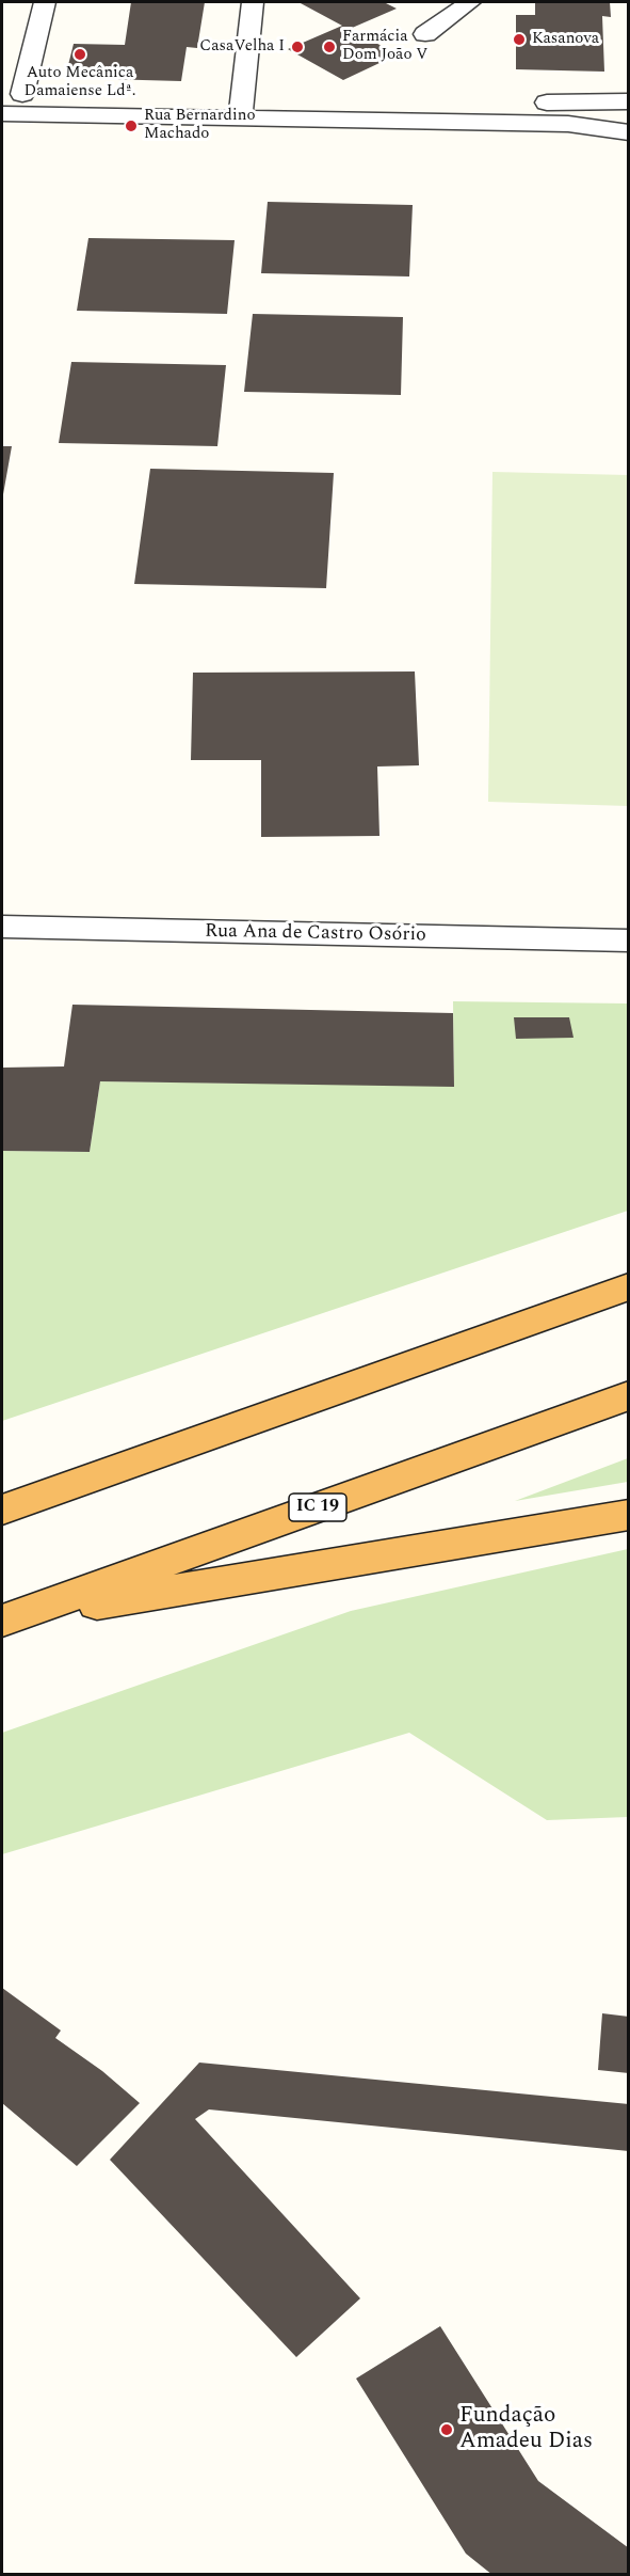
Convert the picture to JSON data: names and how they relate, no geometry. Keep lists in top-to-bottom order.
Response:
{
  "streets": {
    "highway": ["IC 19"],
    "street": ["Rua Ana de Castro Osório"]
  },
  "places": [
    "Kasanova",
    "CasaVelha I",
    "Farmácia Dom João V",
    "Auto Mecânica Damaiense Ldª.",
    "Rua Bernardino Machado",
    "Fundação Amadeu Dias"
  ]
}
